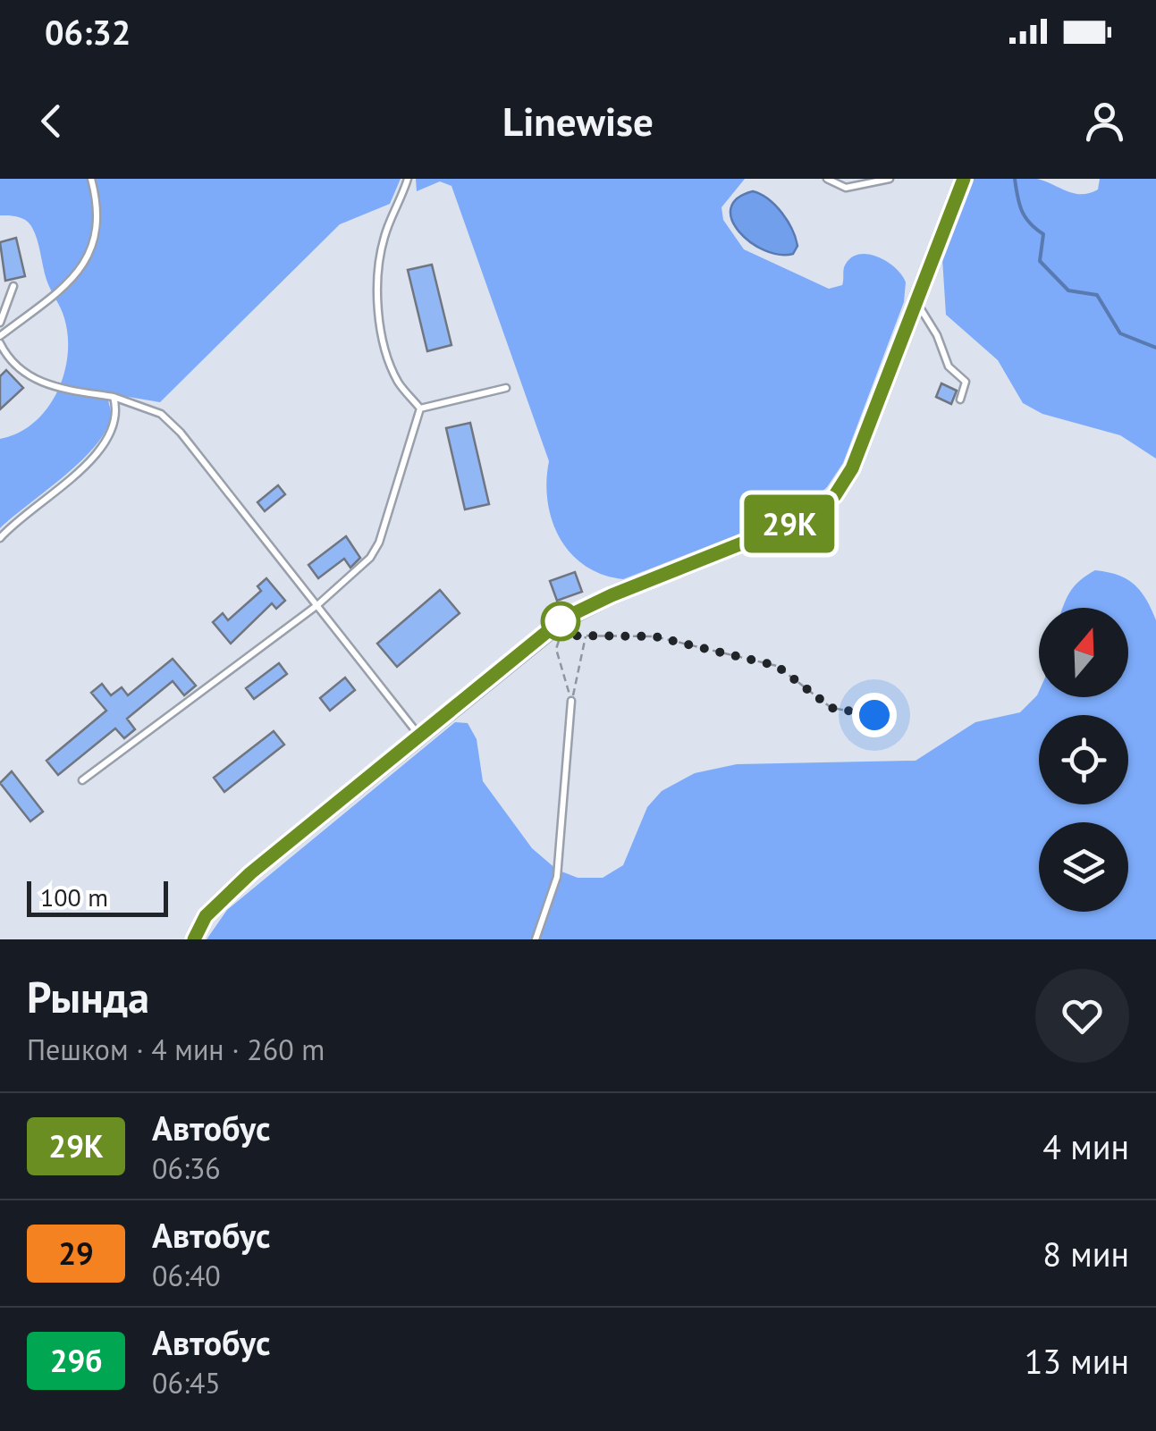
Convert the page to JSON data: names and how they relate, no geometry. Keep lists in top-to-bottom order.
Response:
{
  "lines": ["bus line 29К"],
  "scale_bar": "100 m",
  "north": "top",
  "page": {
    "status": "06:32",
    "header": "Linewise",
    "on_map": "29К",
    "scale": "100 m",
    "heading": ["Рында", "Пешком · 4 мин · 260 m"],
    "list": [
      {
        "mark": "29К",
        "name": "Автобус",
        "note": "06:36",
        "value": "4 мин"
      },
      {
        "mark": "29",
        "name": "Автобус",
        "note": "06:40",
        "value": "8 мин"
      },
      {
        "mark": "29б",
        "name": "Автобус",
        "note": "06:45",
        "value": "13 мин"
      }
    ]
  }
}
